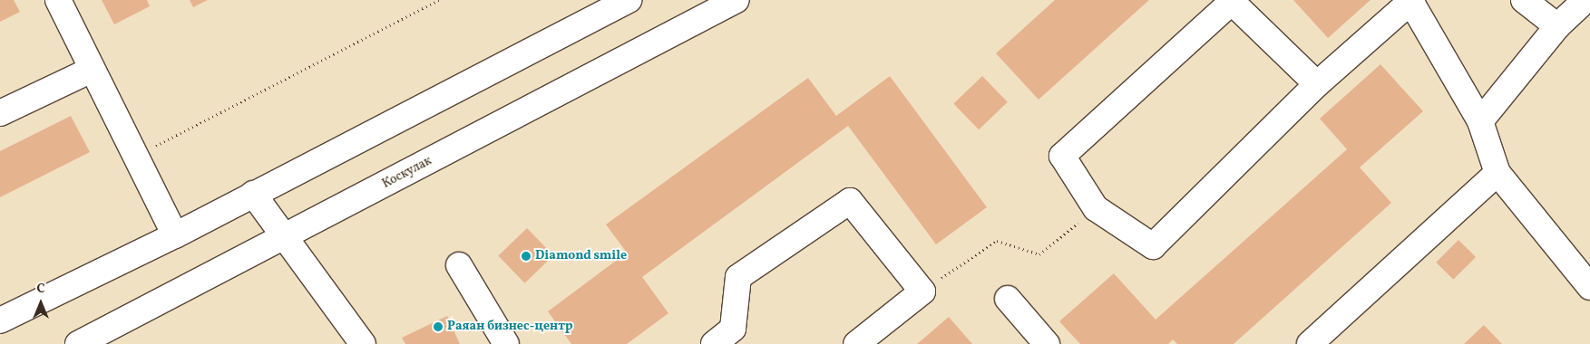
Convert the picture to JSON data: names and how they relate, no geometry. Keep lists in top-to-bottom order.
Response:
{
  "streets": {
    "street": ["Коскулак"]
  },
  "places": ["Diamond smile", "Раяан бизнес-центр"],
  "north": "top"
}
